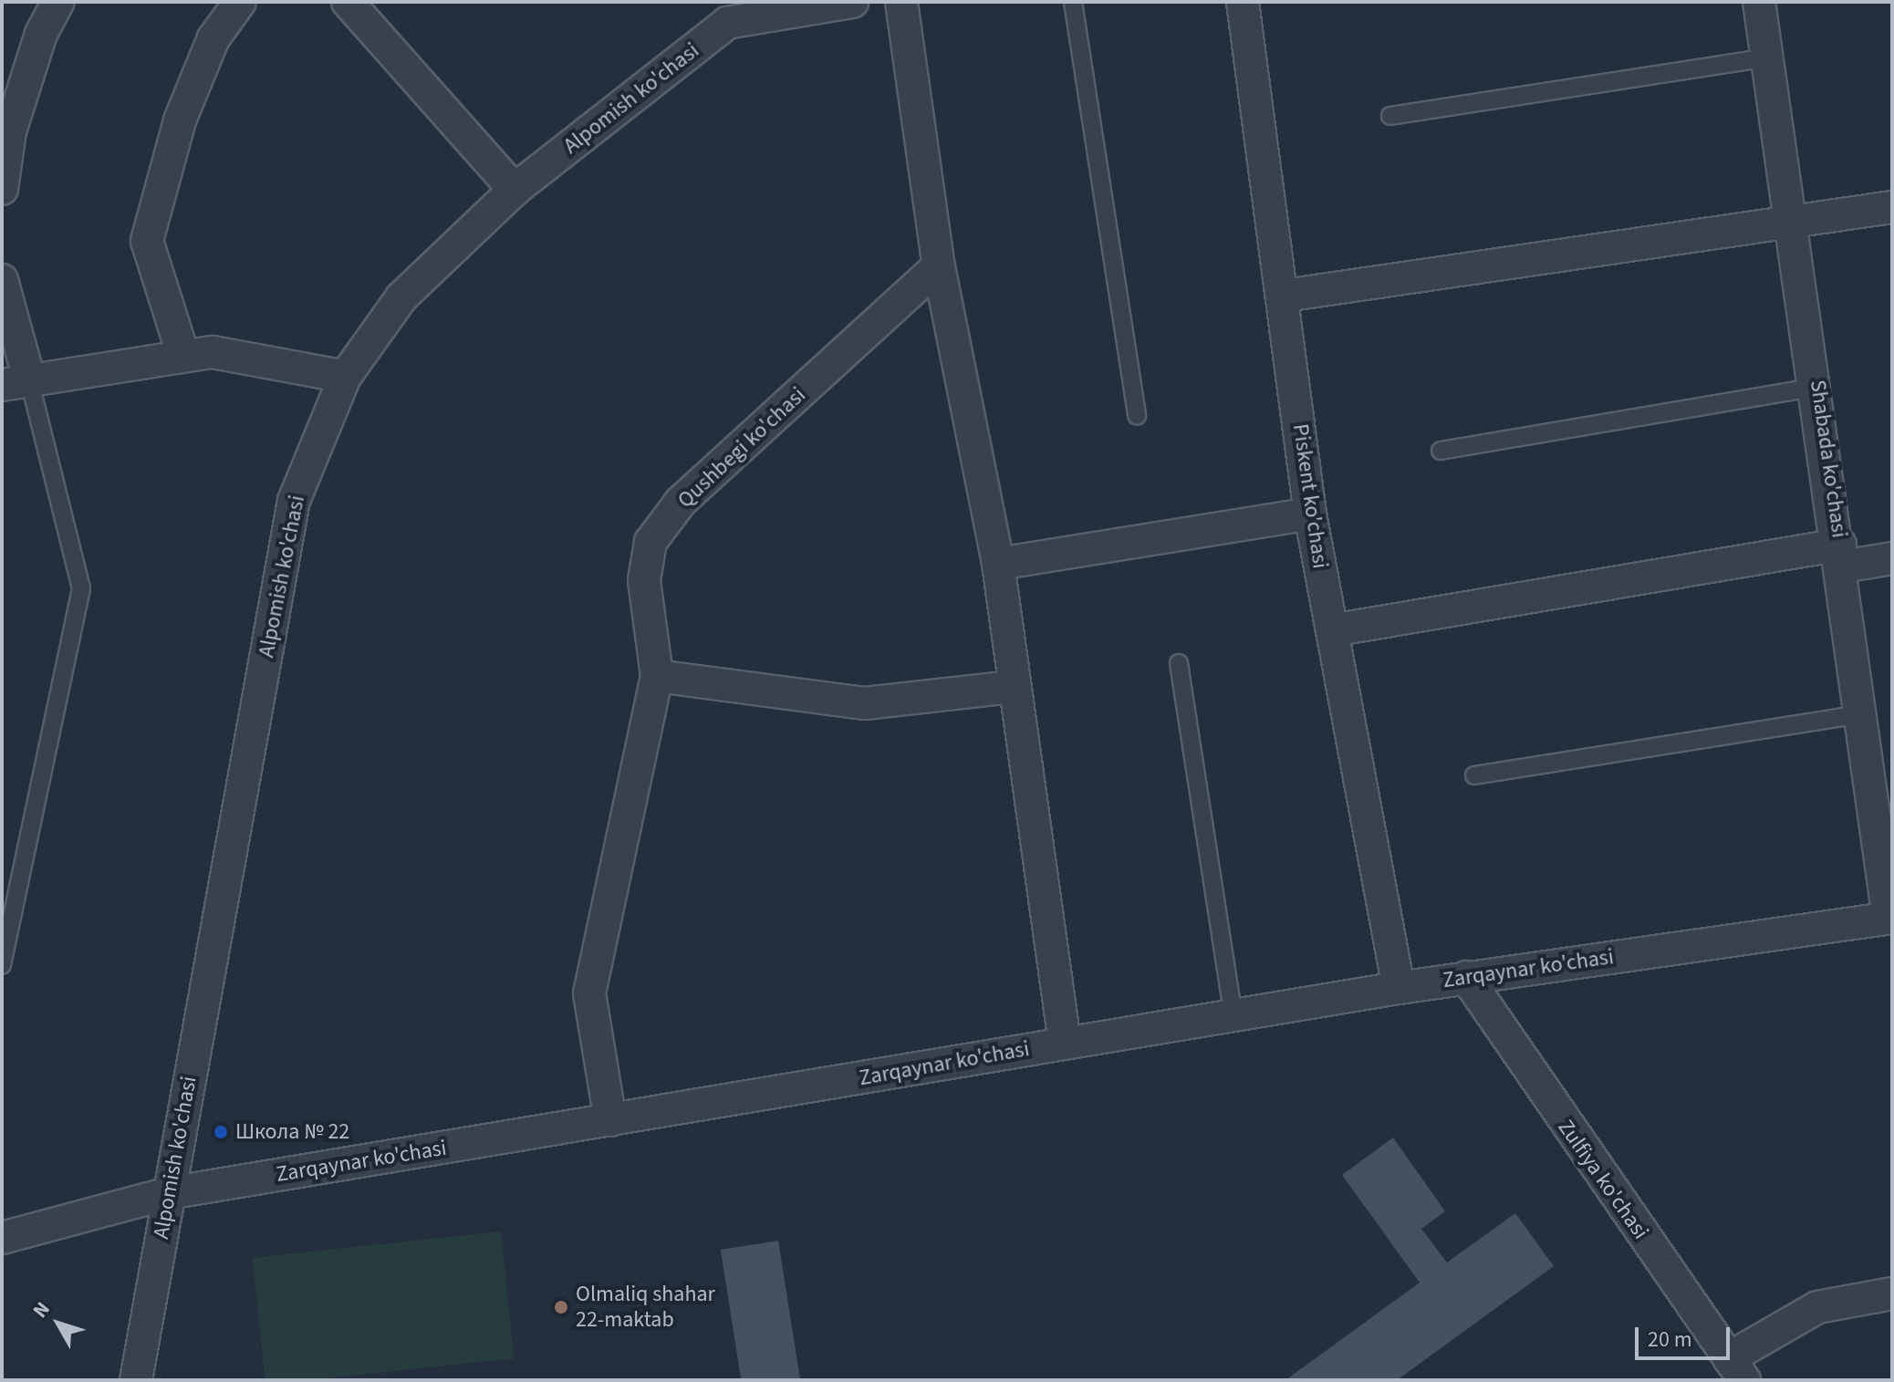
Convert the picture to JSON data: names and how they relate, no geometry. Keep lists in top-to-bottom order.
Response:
{
  "streets": {
    "street": [
      "Alpomish ko'chasi",
      "Qushbegi ko'chasi",
      "Shabada ko'chasi",
      "Piskent ko'chasi",
      "Zarqaynar ko'chasi",
      "Zulfiya ko'chasi"
    ]
  },
  "crossings": [
    ["Alpomish ko'chasi", "Zarqaynar ko'chasi"],
    ["Qushbegi ko'chasi", "Zarqaynar ko'chasi"],
    ["Shabada ko'chasi", "Zarqaynar ko'chasi"],
    ["Piskent ko'chasi", "Zarqaynar ko'chasi"],
    ["Zarqaynar ko'chasi", "Zulfiya ko'chasi"]
  ],
  "places": ["Школа № 22", "Olmaliq shahar 22-maktab"],
  "scale_bar": "20 m",
  "north": "top left"
}
